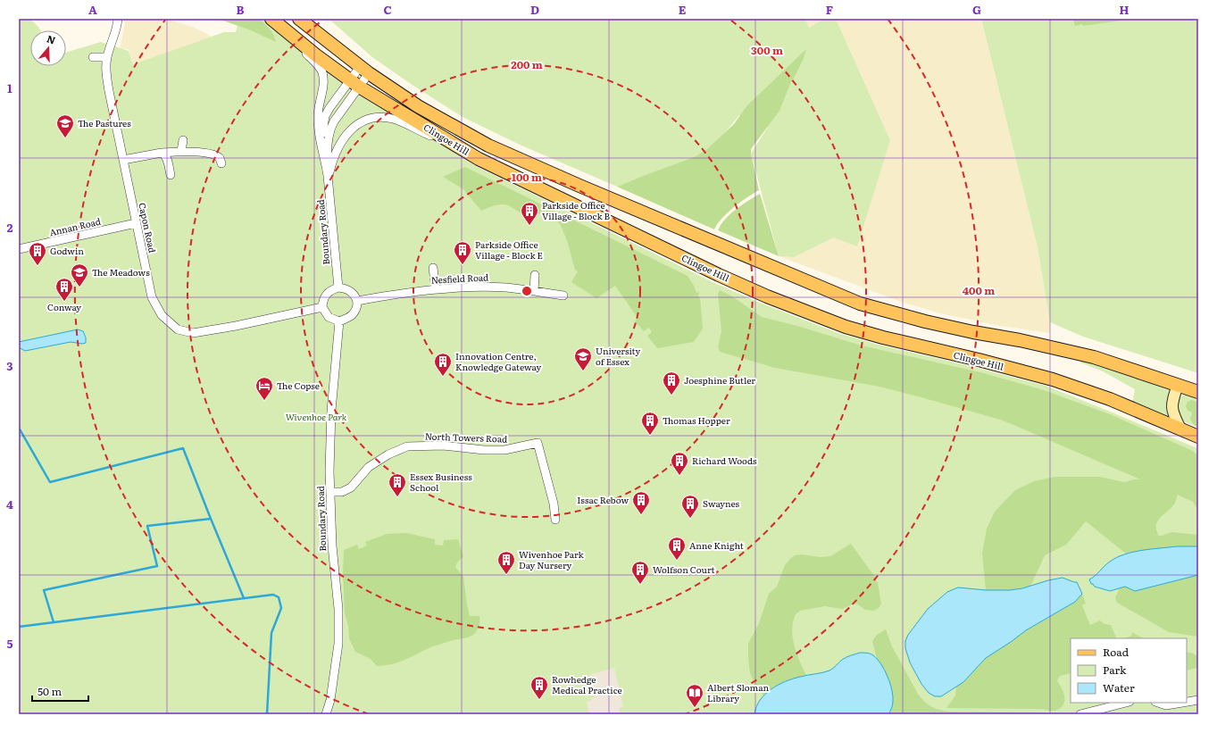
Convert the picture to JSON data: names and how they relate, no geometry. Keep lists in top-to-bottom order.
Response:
{
  "streets": {
    "main road": ["Clingoe Hill"],
    "street": [
      "Annan Road",
      "Capon Road",
      "Boundary Road",
      "Nesfield Road",
      "North Towers Road"
    ]
  },
  "crossings": [
    ["Clingoe Hill", "Boundary Road"],
    ["Annan Road", "Capon Road"],
    ["Capon Road", "Boundary Road"],
    ["Capon Road", "Nesfield Road"],
    ["Boundary Road", "Nesfield Road"],
    ["Boundary Road", "North Towers Road"]
  ],
  "parks": ["Wivenhoe Park"],
  "places": {
    "school or university": ["The Pastures", "The Meadows", "University of Essex"],
    "building": [
      "Parkside Office Village - Block B",
      "Parkside Office Village - Block E",
      "Godwin",
      "Conway",
      "Innovation Centre, Knowledge Gateway",
      "Joesphine Butler",
      "Thomas Hopper",
      "Richard Woods",
      "Essex Business School",
      "Issac Rebow",
      "Swaynes",
      "Anne Knight",
      "Wivenhoe Park Day Nursery",
      "Wolfson Court",
      "Rowhedge Medical Practice"
    ],
    "hotel": ["The Copse"],
    "library": ["Albert Sloman Library"]
  },
  "legend": ["Road", "Park", "Water"],
  "scale_bar": "50 m",
  "north": "top",
  "grid": {
    "columns": [
      "A",
      "B",
      "C",
      "D",
      "E",
      "F",
      "G",
      "H"
    ],
    "rows": [
      "1",
      "2",
      "3",
      "4",
      "5"
    ]
  },
  "rings": [
    "300 m",
    "200 m",
    "100 m",
    "400 m"
  ]
}
